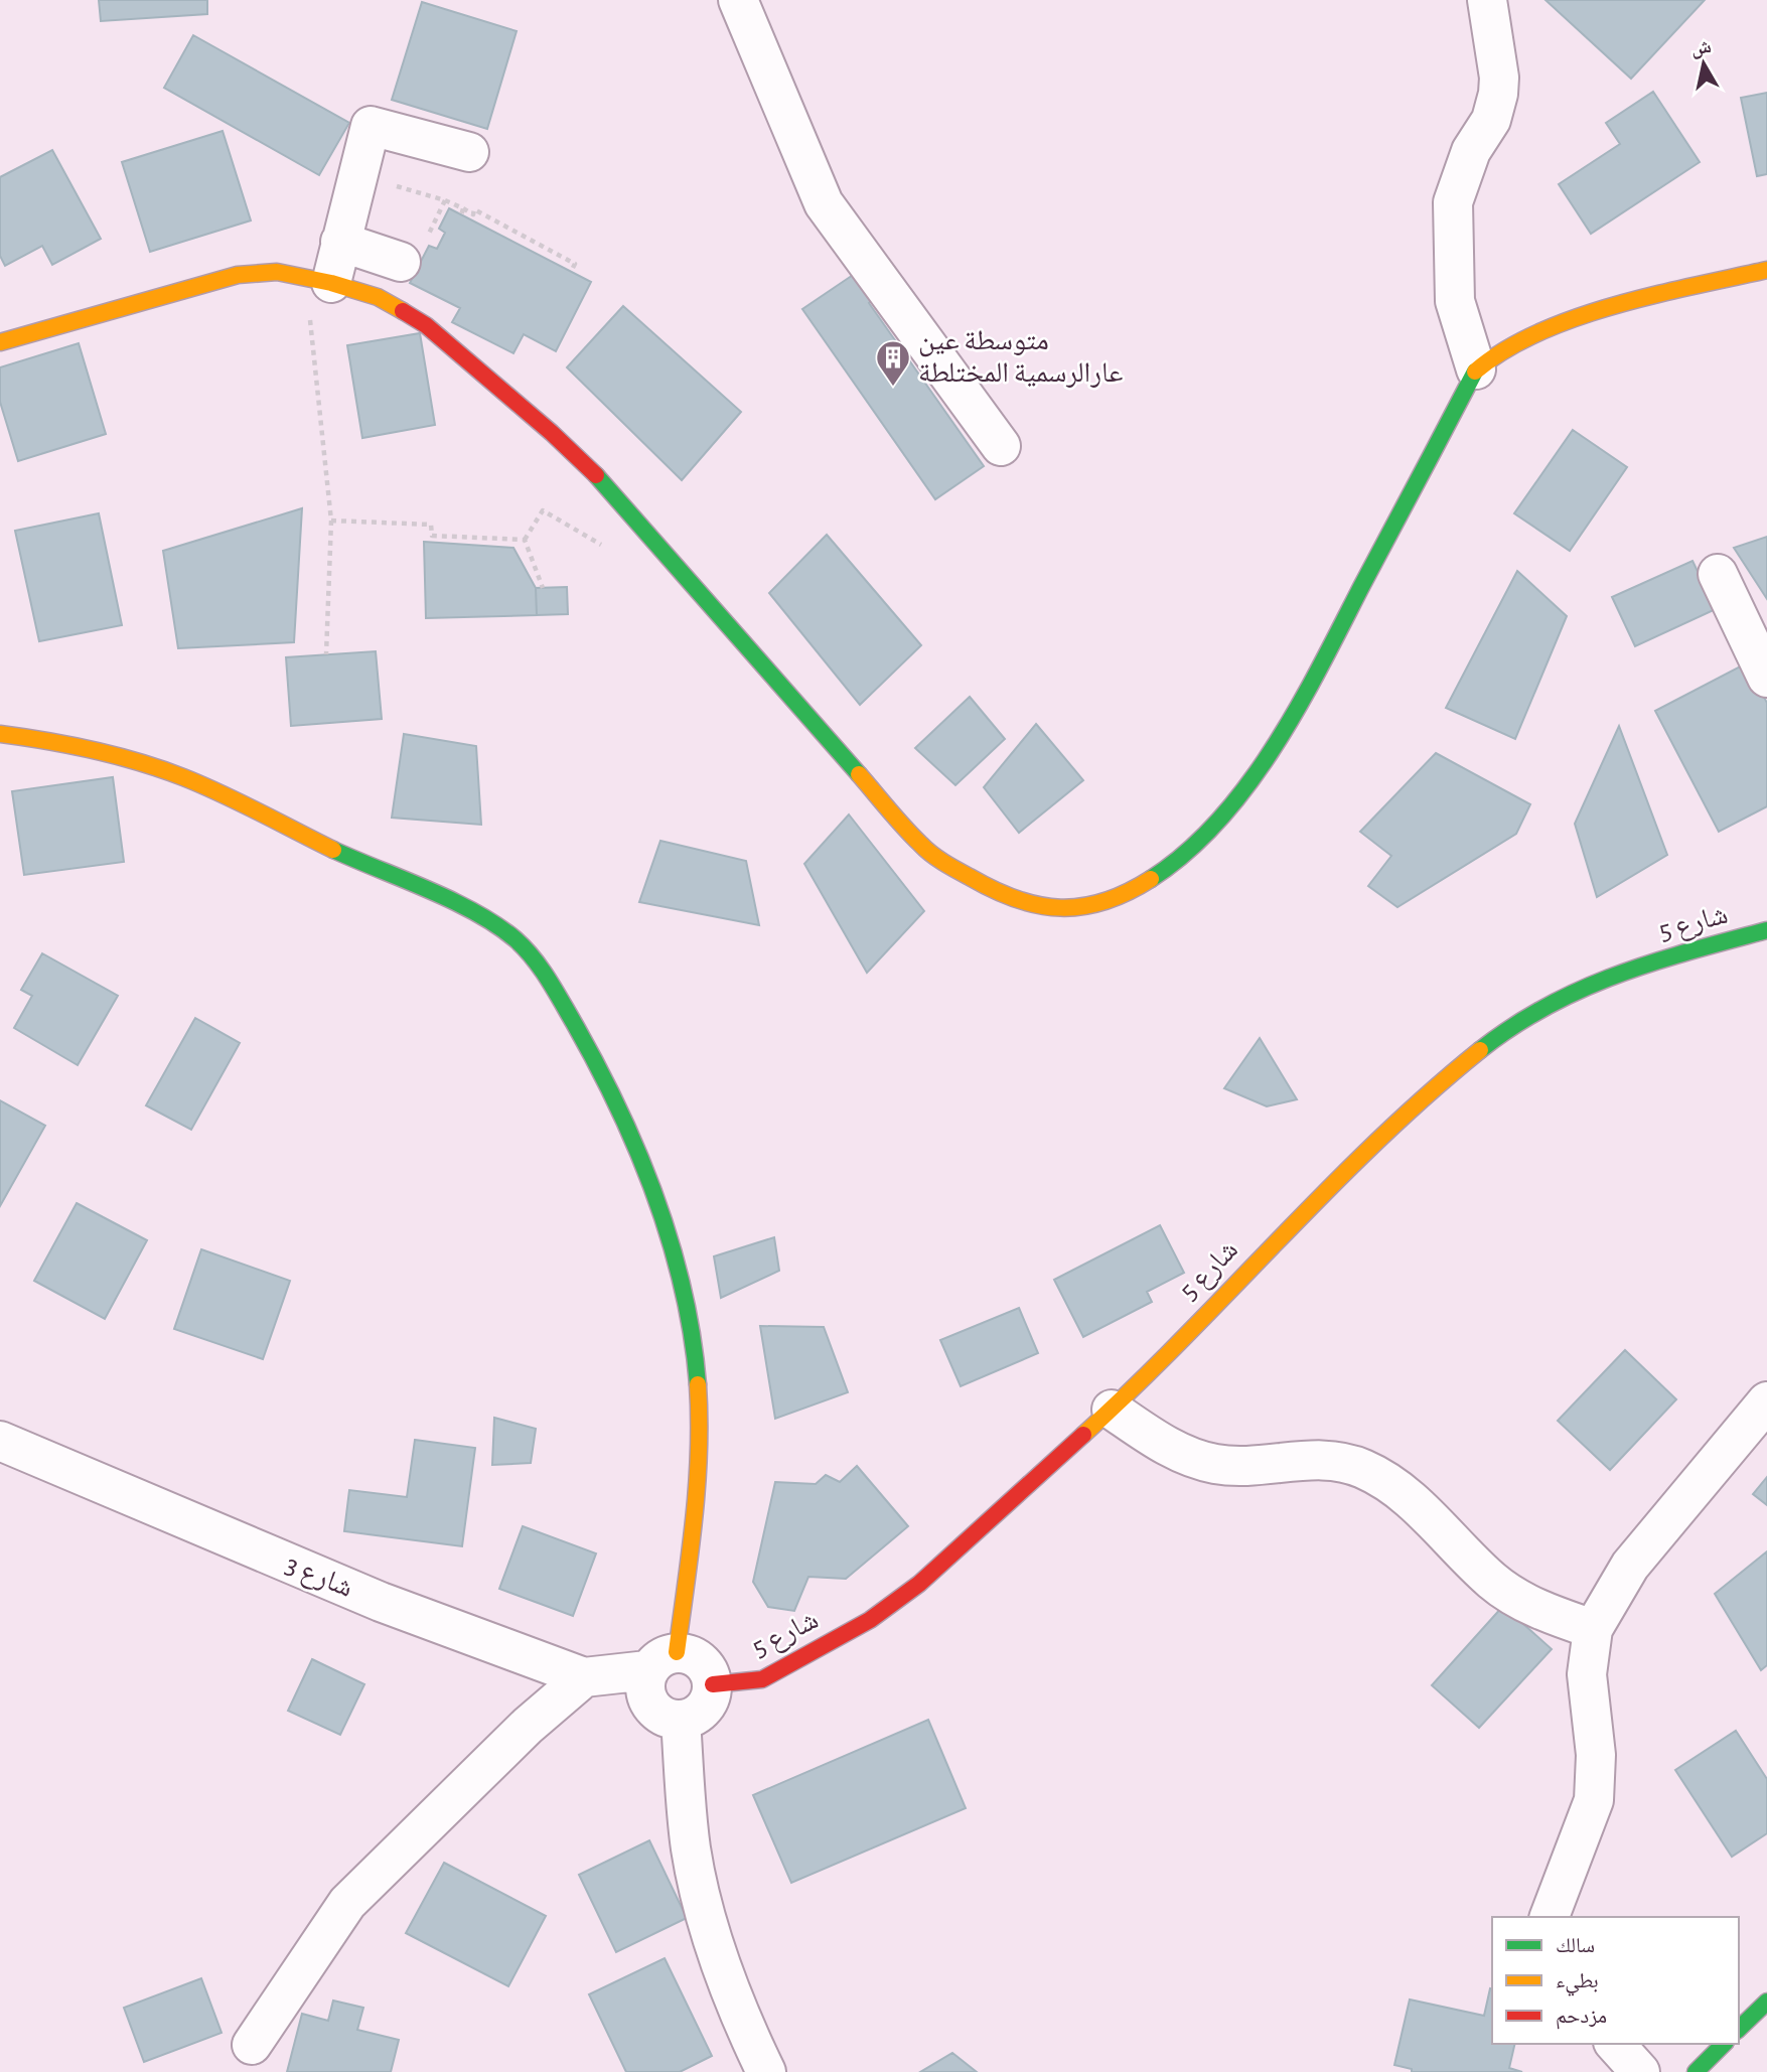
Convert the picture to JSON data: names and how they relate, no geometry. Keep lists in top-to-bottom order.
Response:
{
  "streets": {
    "street": ["شارع 5", "شارع 3"]
  },
  "crossings": [
    ["شارع 5", "شارع 3"]
  ],
  "places": {
    "building": ["متوسطة عين عارالرسمية المختلطة"]
  },
  "legend": ["سالك", "بطيء", "مزدحم"],
  "north": "top"
}
